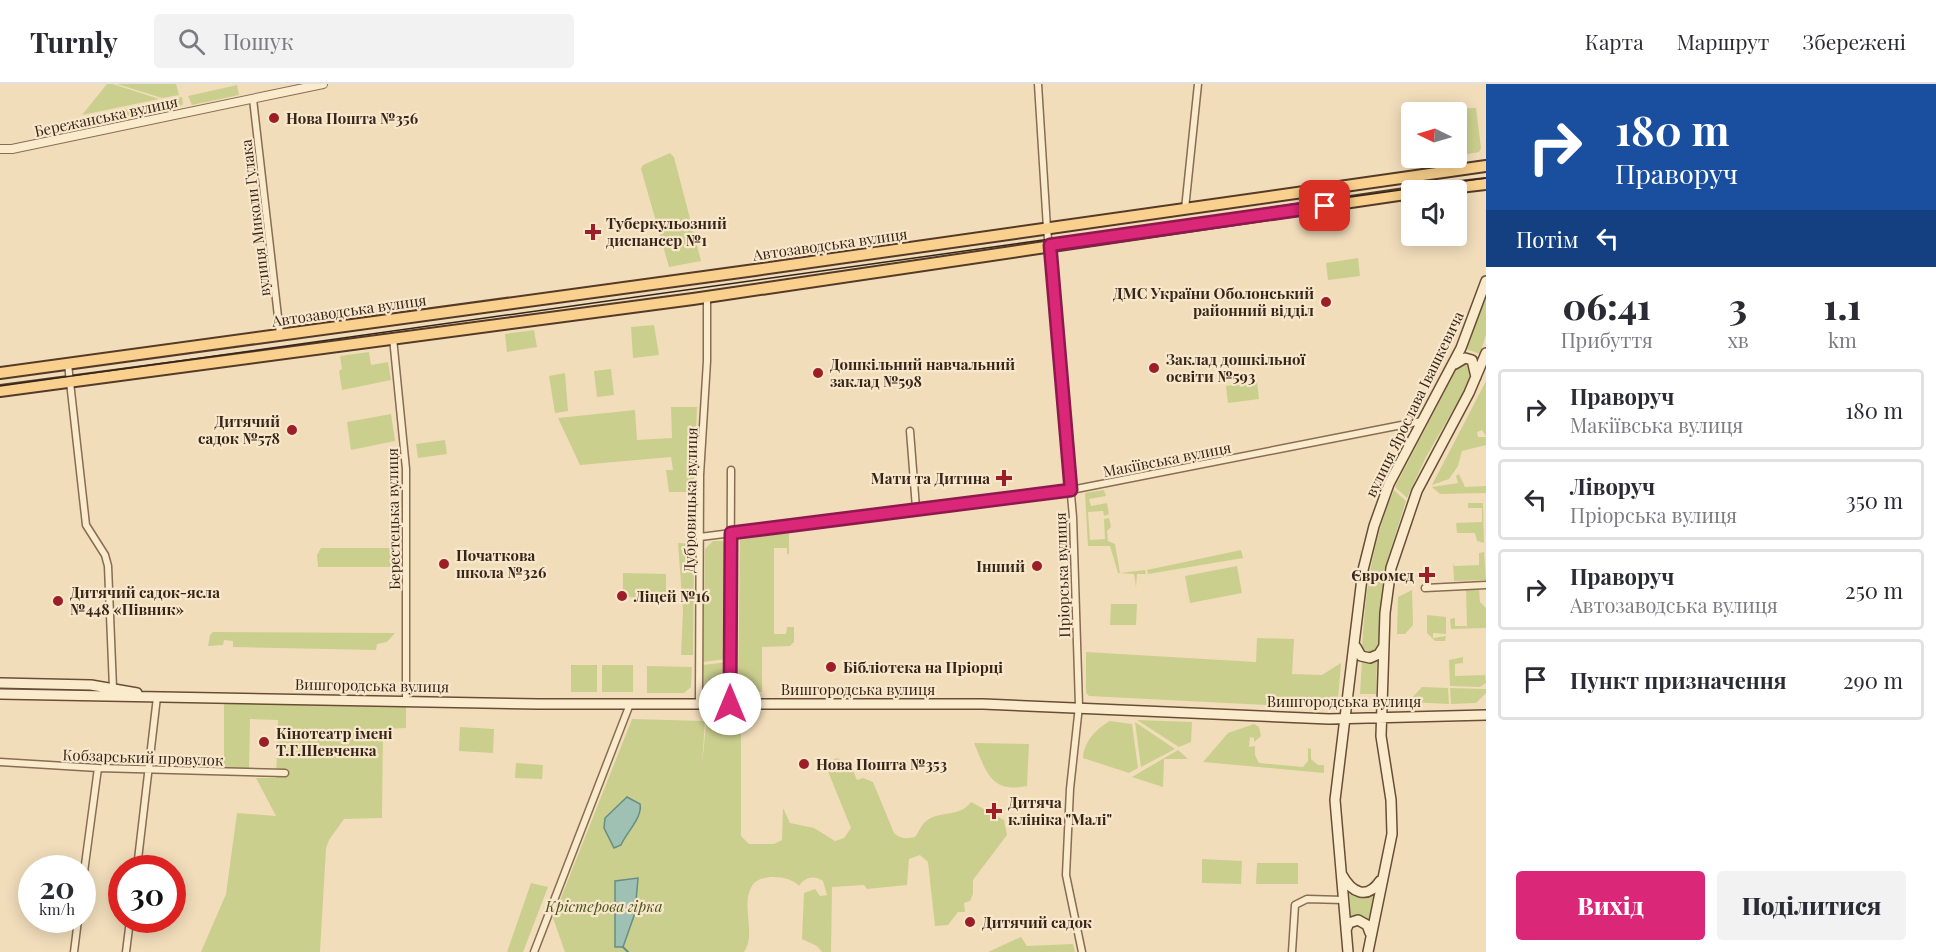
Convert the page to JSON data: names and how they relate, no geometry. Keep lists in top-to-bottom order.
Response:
{
  "streets": {
    "main road": ["Автозаводська вулиця", "вулиця Ярослава Івашкевича", "Вишгородська вулиця"],
    "street": [
      "Бережанська вулиця",
      "вулиця Миколи Гулака",
      "Макіївська вулиця",
      "Дубровицька вулиця",
      "Берестецька вулиця",
      "Пріорська вулиця",
      "Кобзарський провулок"
    ]
  },
  "crossings": [
    ["Бережанська вулиця", "вулиця Миколи Гулака"],
    ["вулиця Миколи Гулака", "Автозаводська вулиця"],
    ["Автозаводська вулиця", "Пріорська вулиця"],
    ["вулиця Ярослава Івашкевича", "Макіївська вулиця"],
    ["вулиця Ярослава Івашкевича", "Вишгородська вулиця"],
    ["Макіївська вулиця", "Дубровицька вулиця"],
    ["Макіївська вулиця", "Пріорська вулиця"],
    ["Дубровицька вулиця", "Вишгородська вулиця"],
    ["Берестецька вулиця", "Вишгородська вулиця"],
    ["Пріорська вулиця", "Вишгородська вулиця"]
  ],
  "parks": ["Крістерова гірка"],
  "places": {
    "other": [
      "Нова Пошта №356",
      "ДМС України Оболонський районний відділ",
      "Заклад дошкільної освіти №593",
      "Дошкільний навчальний заклад №598",
      "Дитячий садок №578",
      "Початкова школа №326",
      "Інший",
      "Ліцей №16",
      "Дитячий садок-ясла №448 «Півник»",
      "Бібліотека на Пріорці",
      "Кінотеатр імені Т.Г.Шевченка",
      "Нова Пошта №353",
      "Дитячий садок"
    ],
    "health": [
      "Туберкульозний диспансер №1",
      "Мати та Дитина",
      "Євромед",
      "Дитяча клініка \"Малі\""
    ]
  },
  "north": "left",
  "page": {
    "header": "Turnly",
    "search": "Пошук",
    "nav": ["Карта", "Маршрут", "Збережені"],
    "turn": ["180 m", "Праворуч"],
    "then": "Потім",
    "eta": [
      "06:41",
      "Прибуття",
      "3",
      "хв",
      "1.1",
      "km"
    ],
    "list": [
      {
        "name": "Праворуч",
        "note": "Макіївська вулиця",
        "value": "180 m"
      },
      {
        "name": "Ліворуч",
        "note": "Пріорська вулиця",
        "value": "350 m"
      },
      {
        "name": "Праворуч",
        "note": "Автозаводська вулиця",
        "value": "250 m"
      },
      {
        "name": "Пункт призначення",
        "value": "290 m"
      }
    ],
    "speed": "20 km/h",
    "limit": "30",
    "buttons": ["Вихід", "Поділитися"]
  }
}
